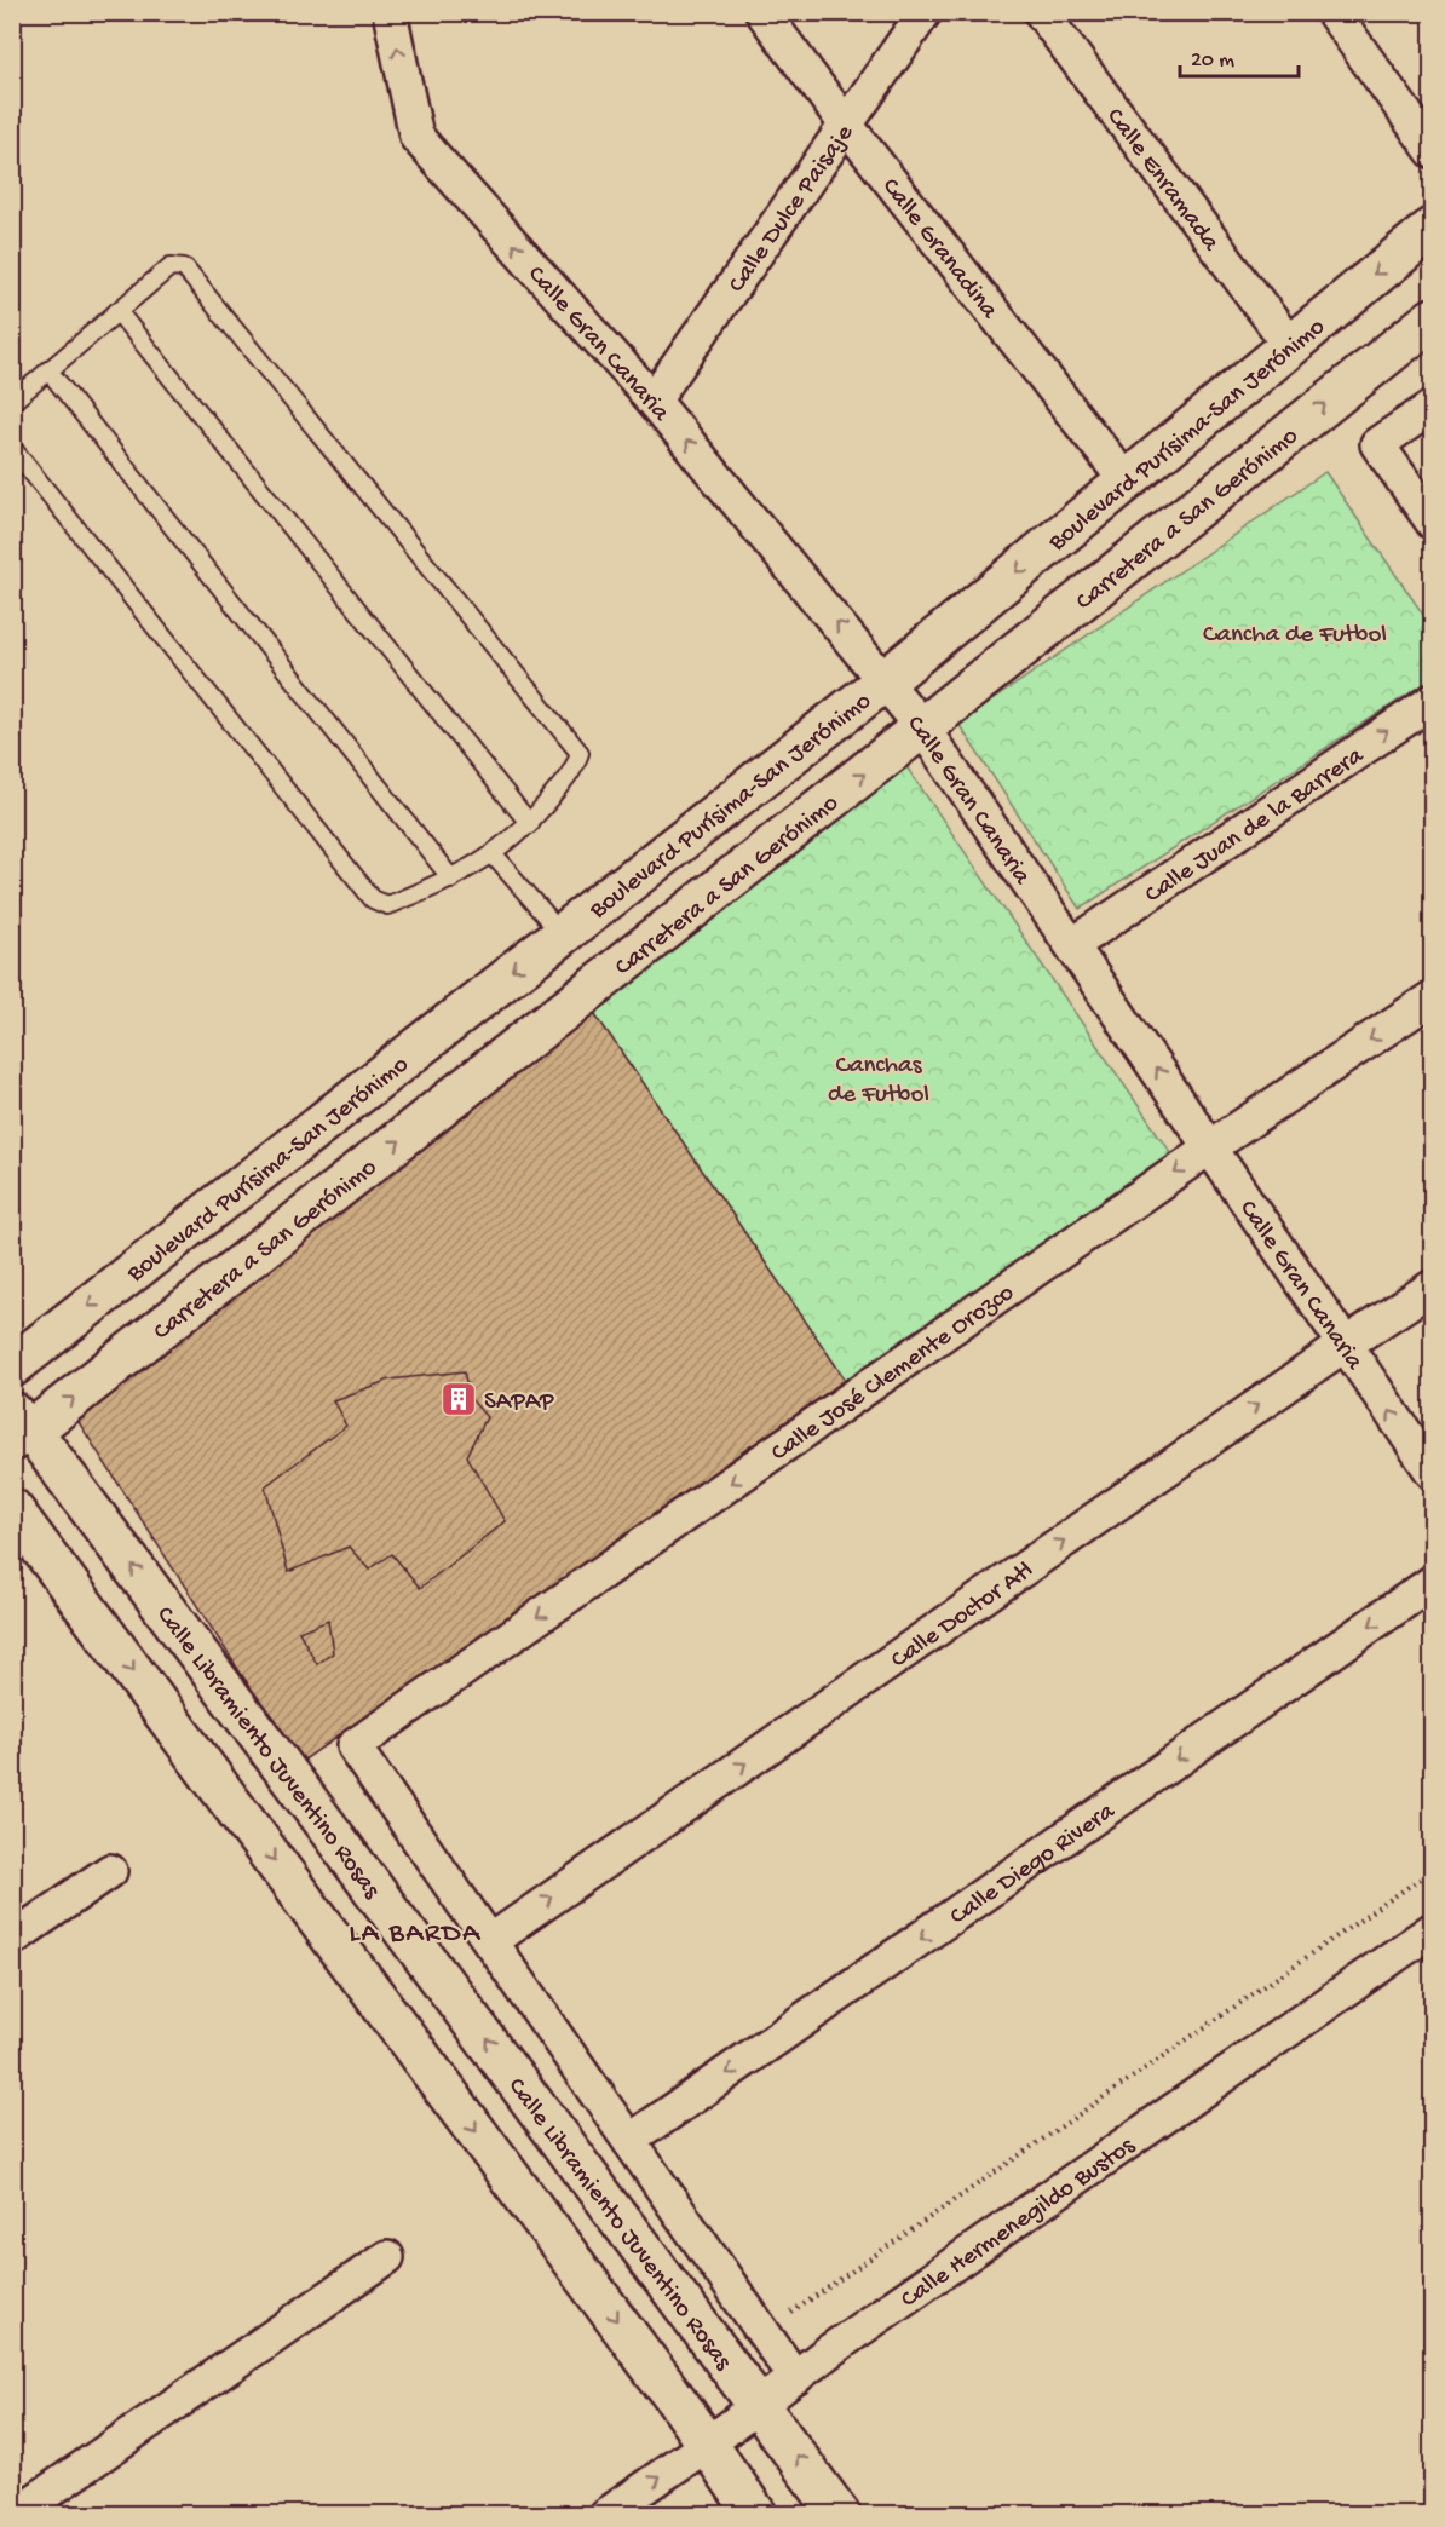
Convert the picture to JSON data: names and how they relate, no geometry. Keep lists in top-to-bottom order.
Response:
{
  "streets": {
    "street": [
      "Calle Enramada",
      "Calle Dulce Paisaje",
      "Calle Granadina",
      "Calle Gran Canaria",
      "Boulevard Purísima-San Jerónimo",
      "Carretera a San Gerónimo",
      "Calle Juan de la Barrera",
      "Calle José Clemente Orozco",
      "Calle Doctor Atl",
      "Calle Libramiento Juventino Rosas",
      "Calle Diego Rivera",
      "Calle Hermenegildo Bustos"
    ]
  },
  "crossings": [
    ["Calle Enramada", "Boulevard Purísima-San Jerónimo"],
    ["Calle Dulce Paisaje", "Calle Granadina"],
    ["Calle Dulce Paisaje", "Calle Gran Canaria"],
    ["Calle Granadina", "Boulevard Purísima-San Jerónimo"],
    ["Calle Gran Canaria", "Boulevard Purísima-San Jerónimo"],
    ["Calle Gran Canaria", "Carretera a San Gerónimo"],
    ["Calle Gran Canaria", "Calle Juan de la Barrera"],
    ["Calle Gran Canaria", "Calle José Clemente Orozco"],
    ["Calle Gran Canaria", "Calle Doctor Atl"],
    ["Carretera a San Gerónimo", "Calle Libramiento Juventino Rosas"],
    ["Calle José Clemente Orozco", "Calle Doctor Atl"],
    ["Calle Libramiento Juventino Rosas", "Calle Hermenegildo Bustos"]
  ],
  "one_way": [
    "Calle Gran Canaria",
    "Boulevard Purísima-San Jerónimo",
    "Carretera a San Gerónimo",
    "Calle Juan de la Barrera",
    "Calle José Clemente Orozco",
    "Calle Doctor Atl",
    "Calle Diego Rivera"
  ],
  "districts": ["LA BARDA"],
  "parks": ["Cancha de Futbol", "Canchas de Futbol"],
  "places": {
    "building": ["SAPAP"]
  },
  "scale_bar": "20 m"
}
